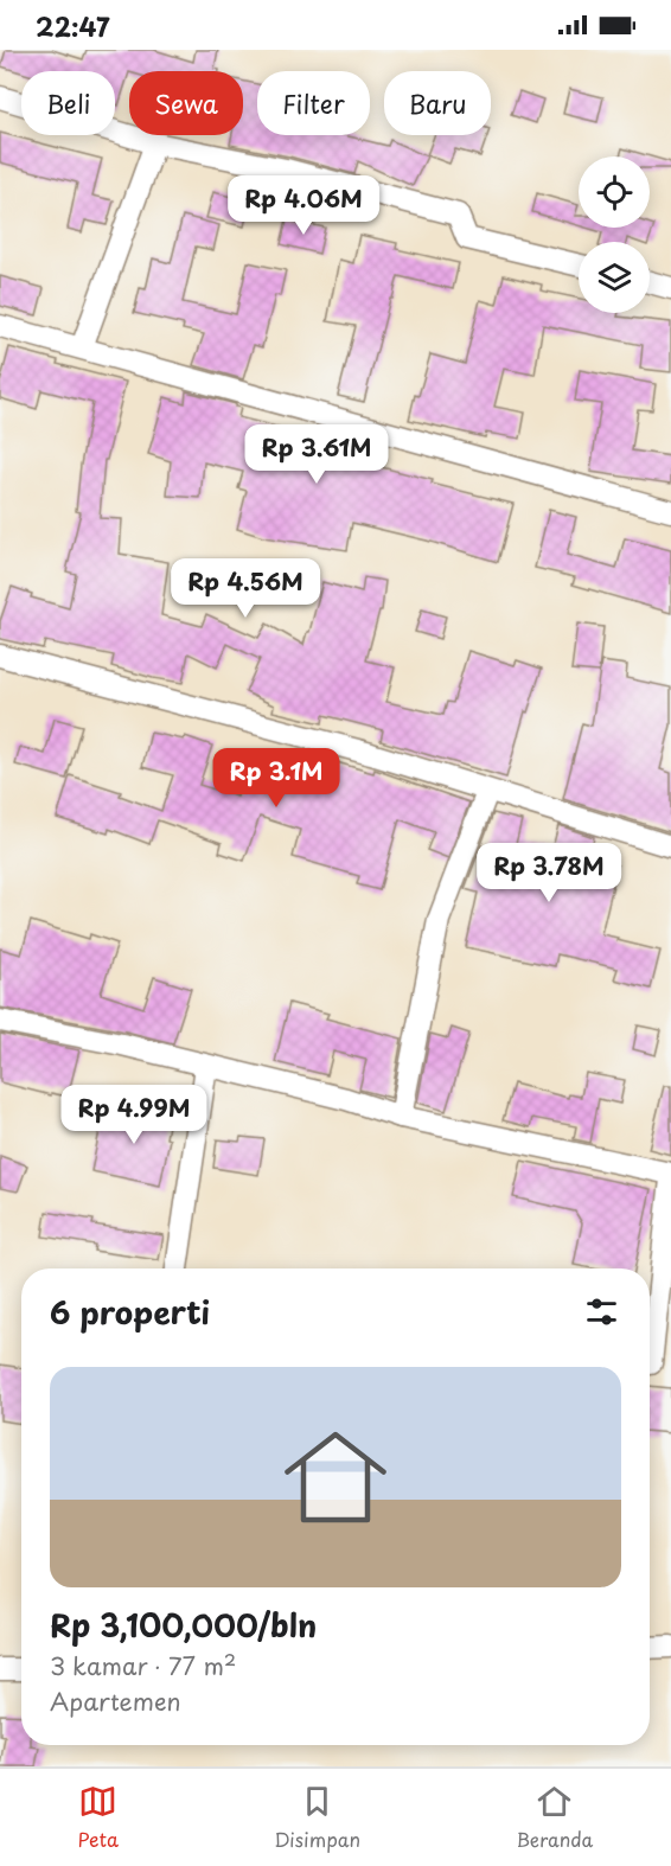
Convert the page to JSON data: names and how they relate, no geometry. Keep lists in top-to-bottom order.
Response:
{
  "page": {
    "status": "22:47",
    "chip": [
      "Beli",
      "Sewa",
      "Filter",
      "Baru"
    ],
    "price": [
      "Rp 4.06M",
      "Rp 3.61M",
      "Rp 4.56M",
      "Rp 3.1M",
      "Rp 3.78M",
      "Rp 4.99M"
    ],
    "heading": "6 properti",
    "list": [
      {
        "name": "Rp 3,100,000/bln",
        "note": "3 kamar · 77 m² · Apartemen"
      }
    ],
    "tabs": ["Peta", "Disimpan", "Beranda"]
  }
}
